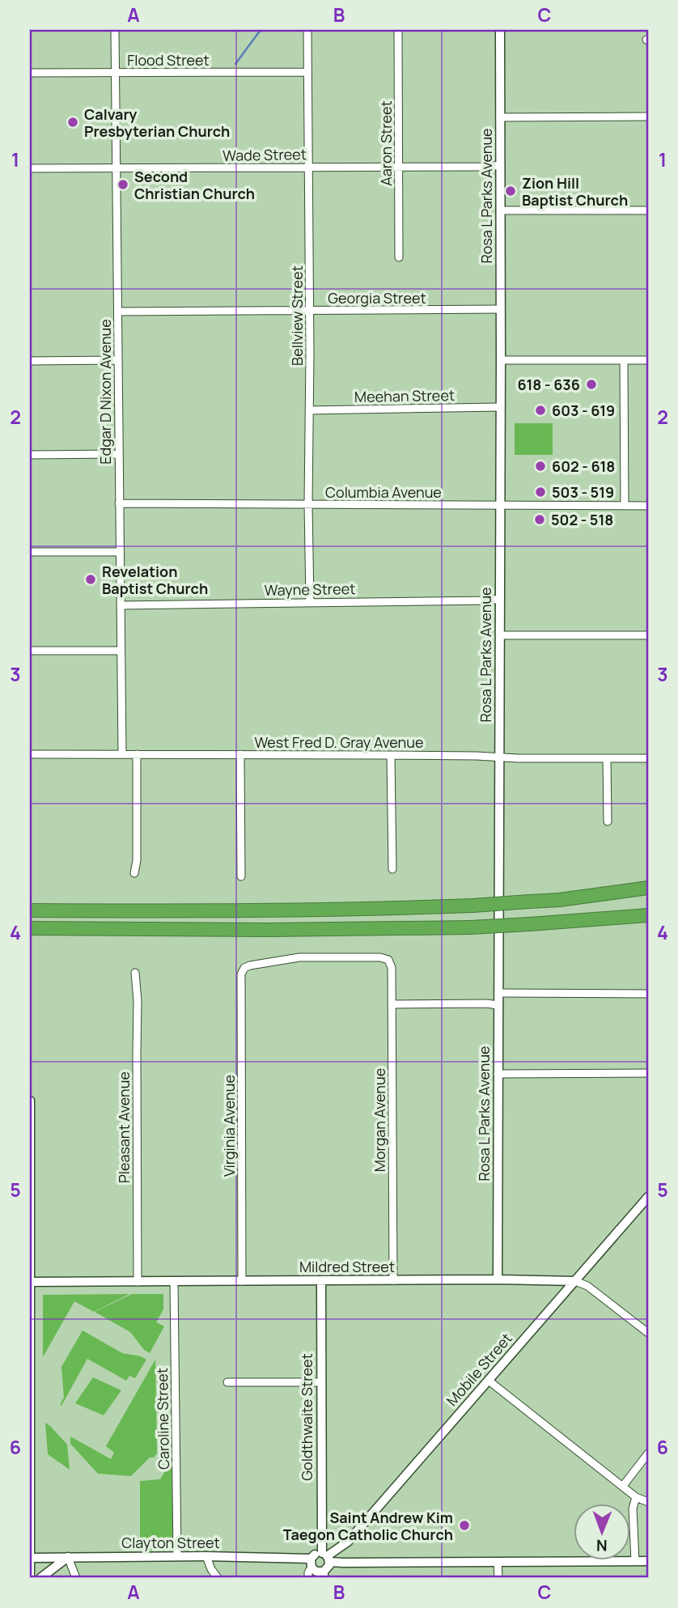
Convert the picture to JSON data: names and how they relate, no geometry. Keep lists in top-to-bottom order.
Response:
{
  "streets": {
    "street": [
      "Flood Street",
      "Aaron Street",
      "Wade Street",
      "Rosa L Parks Avenue",
      "Georgia Street",
      "Bellview Street",
      "Edgar D Nixon Avenue",
      "Meehan Street",
      "Columbia Avenue",
      "Wayne Street",
      "West Fred D. Gray Avenue",
      "Morgan Avenue",
      "Virginia Avenue",
      "Pleasant Avenue",
      "Mildred Street",
      "Mobile Street",
      "Goldthwaite Street",
      "Caroline Street",
      "Clayton Street"
    ]
  },
  "crossings": [
    ["Flood Street", "Bellview Street"],
    ["Flood Street", "Edgar D Nixon Avenue"],
    ["Aaron Street", "Wade Street"],
    ["Wade Street", "Rosa L Parks Avenue"],
    ["Wade Street", "Bellview Street"],
    ["Wade Street", "Edgar D Nixon Avenue"],
    ["Rosa L Parks Avenue", "Georgia Street"],
    ["Rosa L Parks Avenue", "Meehan Street"],
    ["Rosa L Parks Avenue", "Columbia Avenue"],
    ["Rosa L Parks Avenue", "Wayne Street"],
    ["Rosa L Parks Avenue", "West Fred D. Gray Avenue"],
    ["Rosa L Parks Avenue", "Mildred Street"],
    ["Georgia Street", "Bellview Street"],
    ["Georgia Street", "Edgar D Nixon Avenue"],
    ["Bellview Street", "Meehan Street"],
    ["Bellview Street", "Columbia Avenue"],
    ["Bellview Street", "Wayne Street"],
    ["Edgar D Nixon Avenue", "Columbia Avenue"],
    ["Edgar D Nixon Avenue", "Wayne Street"],
    ["Edgar D Nixon Avenue", "West Fred D. Gray Avenue"],
    ["Morgan Avenue", "Virginia Avenue"],
    ["Morgan Avenue", "Mildred Street"],
    ["Virginia Avenue", "Mildred Street"],
    ["Pleasant Avenue", "Mildred Street"],
    ["Mildred Street", "Mobile Street"],
    ["Mildred Street", "Goldthwaite Street"],
    ["Mildred Street", "Caroline Street"],
    ["Mobile Street", "Goldthwaite Street"],
    ["Caroline Street", "Clayton Street"]
  ],
  "places": [
    "Calvary Presbyterian Church",
    "Second Christian Church",
    "Zion Hill Baptist Church",
    "618 - 636",
    "603 - 619",
    "602 - 618",
    "503 - 519",
    "502 - 518",
    "Revelation Baptist Church",
    "Saint Andrew Kim Taegon Catholic Church"
  ],
  "north": "bottom",
  "grid": {
    "columns": ["A", "B", "C"],
    "rows": [
      "1",
      "2",
      "3",
      "4",
      "5",
      "6"
    ]
  }
}
